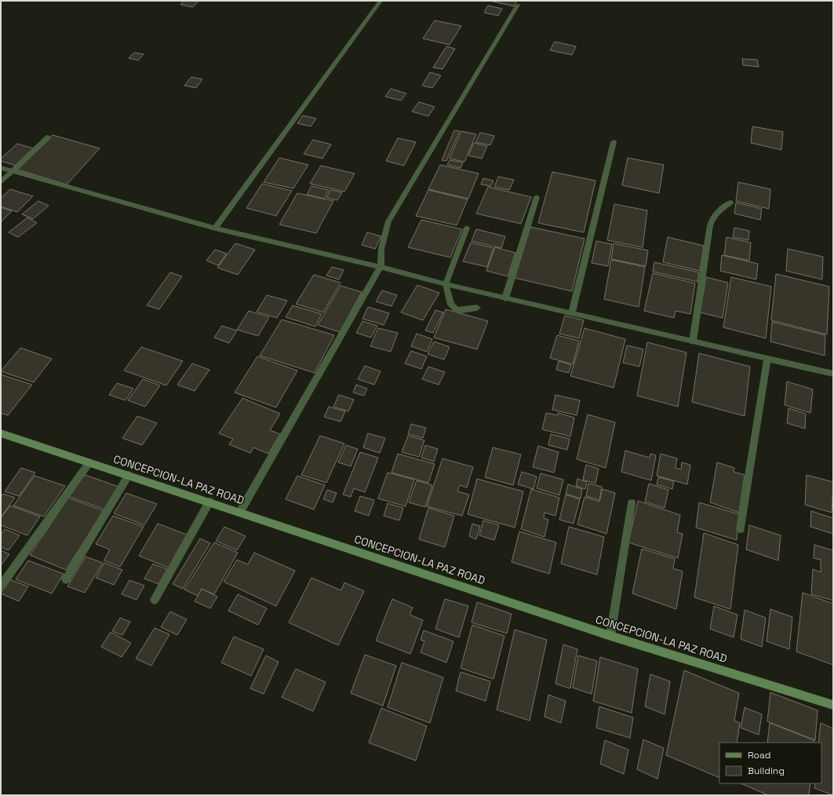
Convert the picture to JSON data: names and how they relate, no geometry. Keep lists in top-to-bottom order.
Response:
{
  "streets": {
    "main road": ["CONCEPCION-LA PAZ ROAD"]
  },
  "legend": ["Road", "Building"]
}
